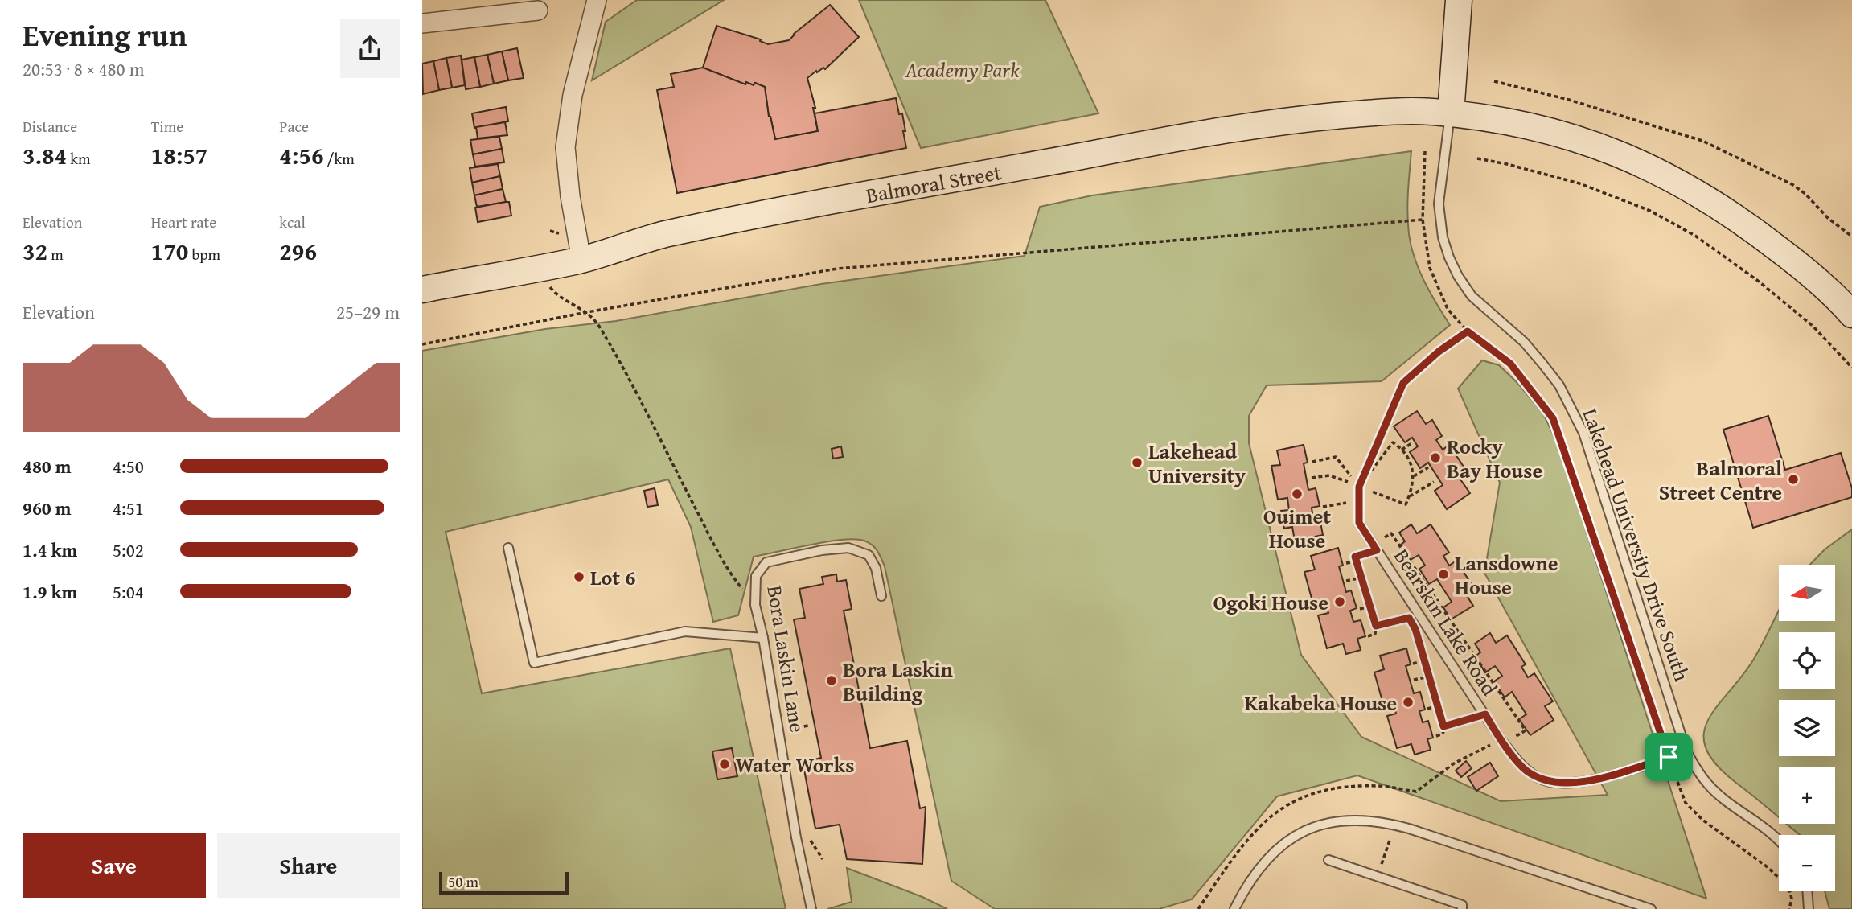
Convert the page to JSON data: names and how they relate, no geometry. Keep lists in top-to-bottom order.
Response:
{
  "streets": {
    "main road": ["Balmoral Street"],
    "lane": ["Lakehead University Drive South", "Bearskin Lake Road", "Bora Laskin Lane"]
  },
  "crossings": [
    ["Balmoral Street", "Lakehead University Drive South"],
    ["Lakehead University Drive South", "Bearskin Lake Road"]
  ],
  "parks": ["Academy Park"],
  "places": [
    "Rocky Bay House",
    "Lakehead University",
    "Balmoral Street Centre",
    "Ouimet House",
    "Lansdowne House",
    "Lot 6",
    "Ogoki House",
    "Bora Laskin Building",
    "Kakabeka House",
    "Water Works"
  ],
  "scale_bar": "50 m",
  "north": "left",
  "page": {
    "heading": ["Evening run", "20:53 · 8 × 480 m"],
    "stats": [
      ["Distance", "3.84 km"],
      ["Time", "18:57"],
      ["Pace", "4:56 /km"],
      ["Elevation", "32 m"],
      ["Heart rate", "170 bpm"],
      ["kcal", "296"]
    ],
    "chart": ["Elevation", "25–29 m"],
    "list": [
      {
        "name": "480 m",
        "note": "4:50"
      },
      {
        "name": "960 m",
        "note": "4:51"
      },
      {
        "name": "1.4 km",
        "note": "5:02"
      },
      {
        "name": "1.9 km",
        "note": "5:04"
      }
    ],
    "map_buttons": ["+", "−"],
    "buttons": ["Save", "Share"],
    "scale": "50 m"
  }
}
